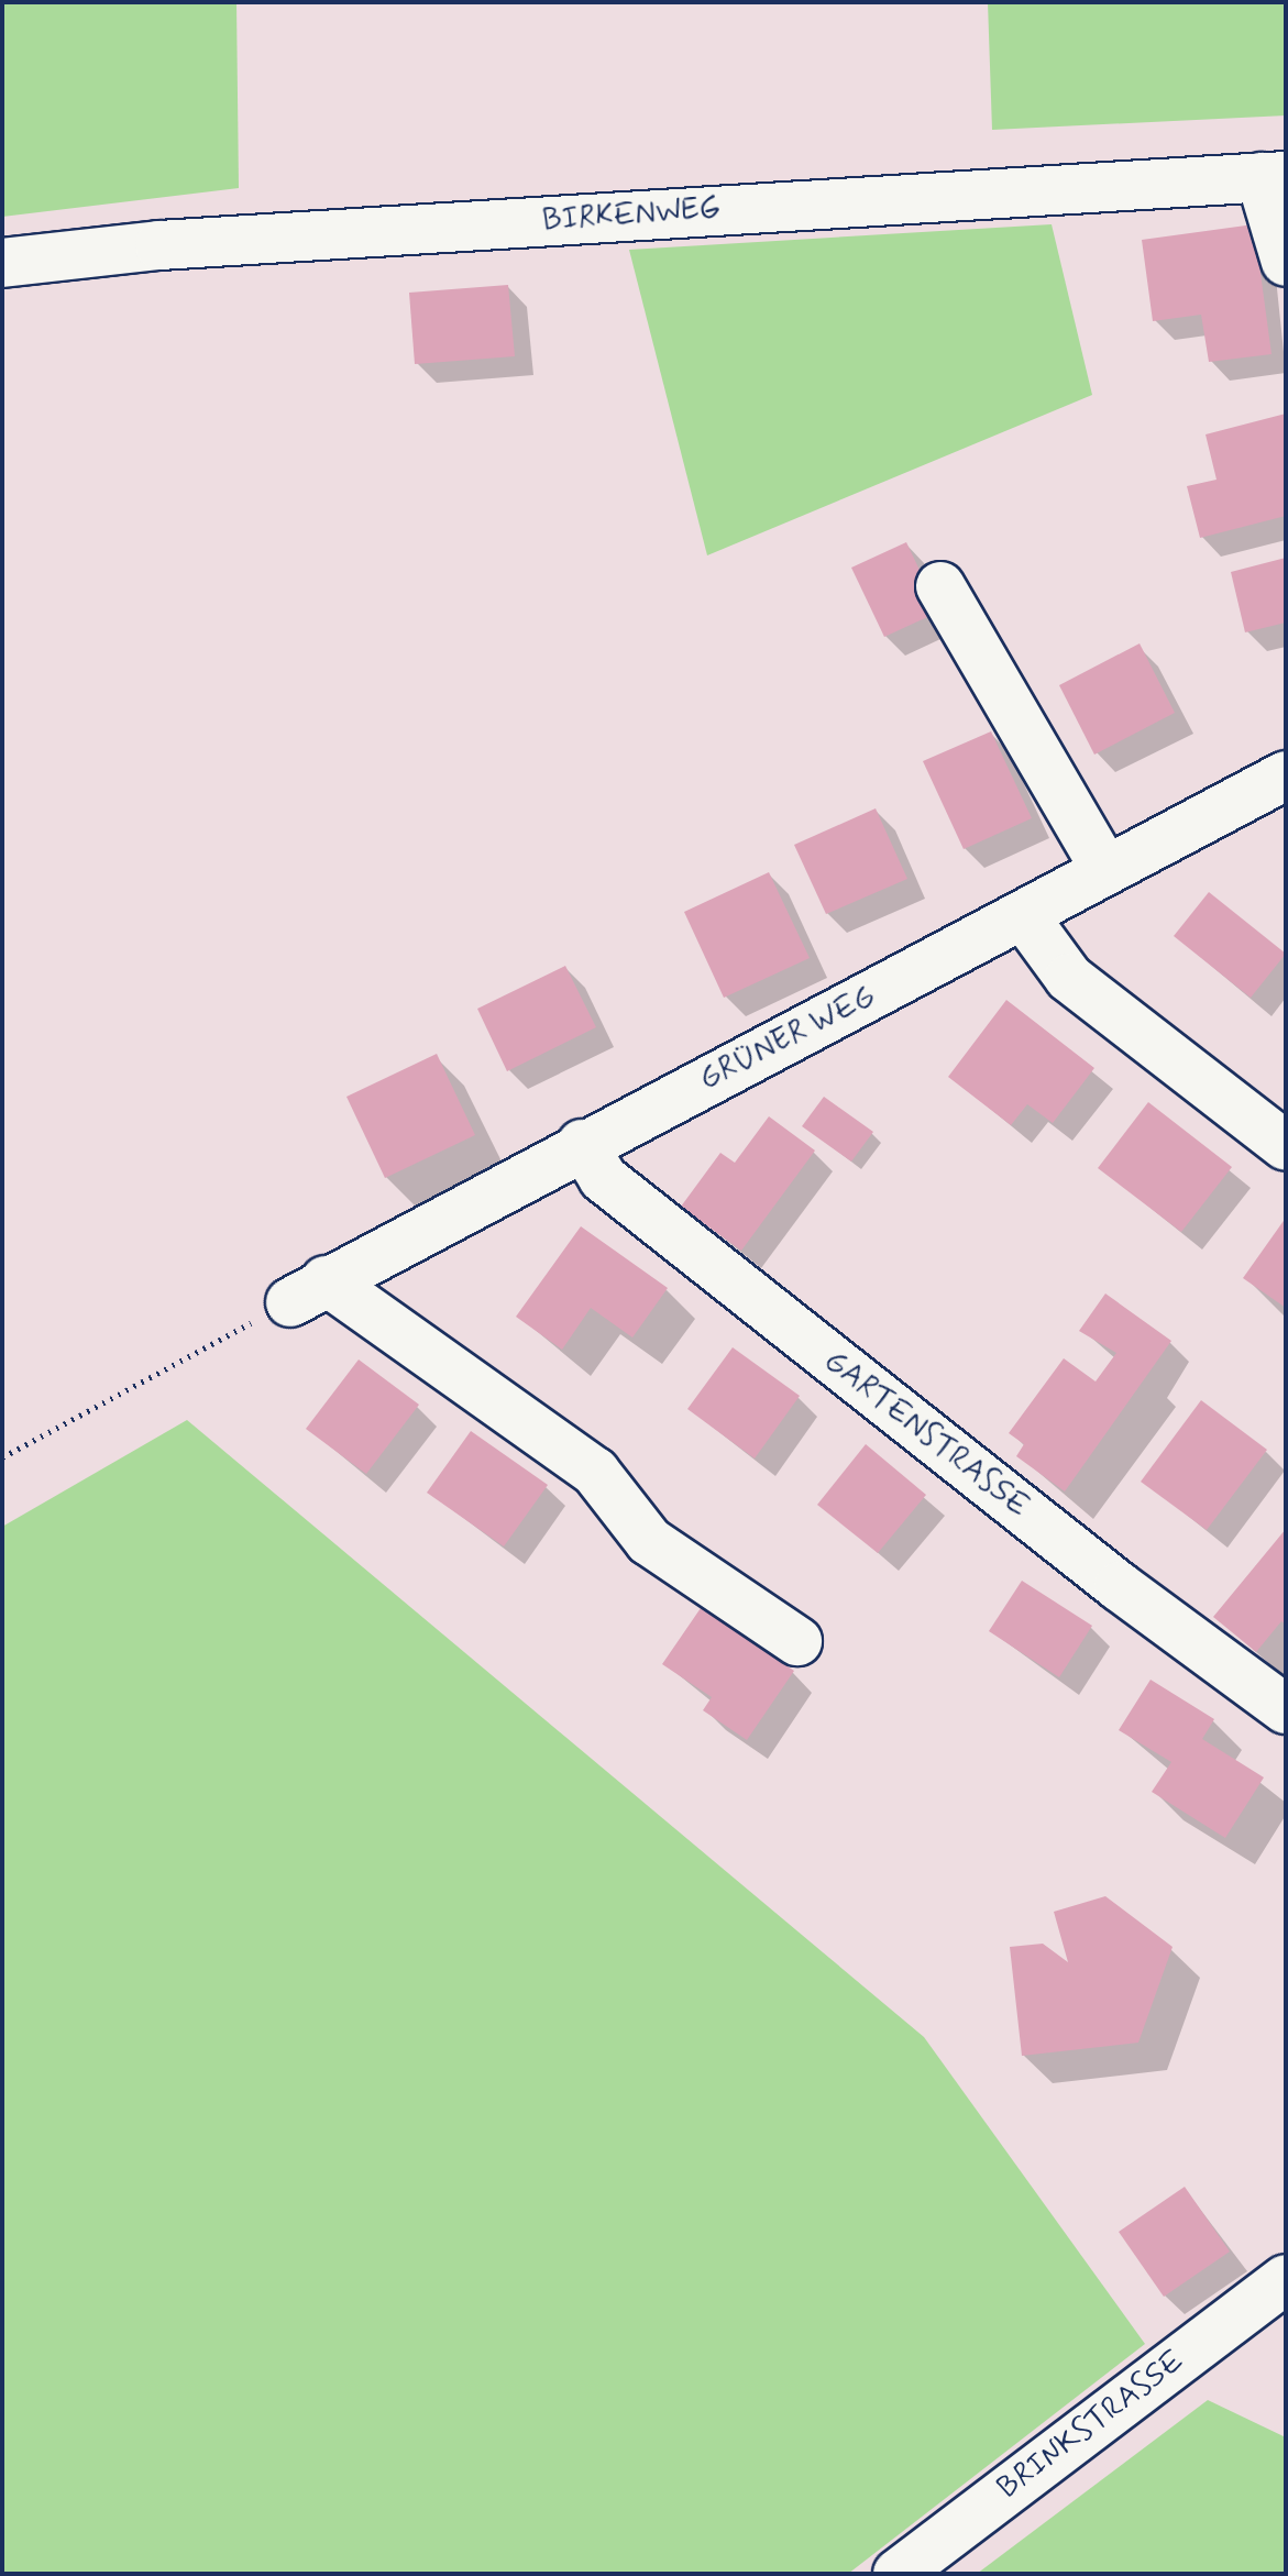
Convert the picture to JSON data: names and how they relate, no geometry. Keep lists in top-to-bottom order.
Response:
{
  "streets": {
    "street": [
      "BIRKENWEG",
      "GRÜNER WEG",
      "GARTENSTRASSE",
      "BRINKSTRASSE"
    ]
  },
  "crossings": [
    ["GRÜNER WEG", "GARTENSTRASSE"]
  ]
}
